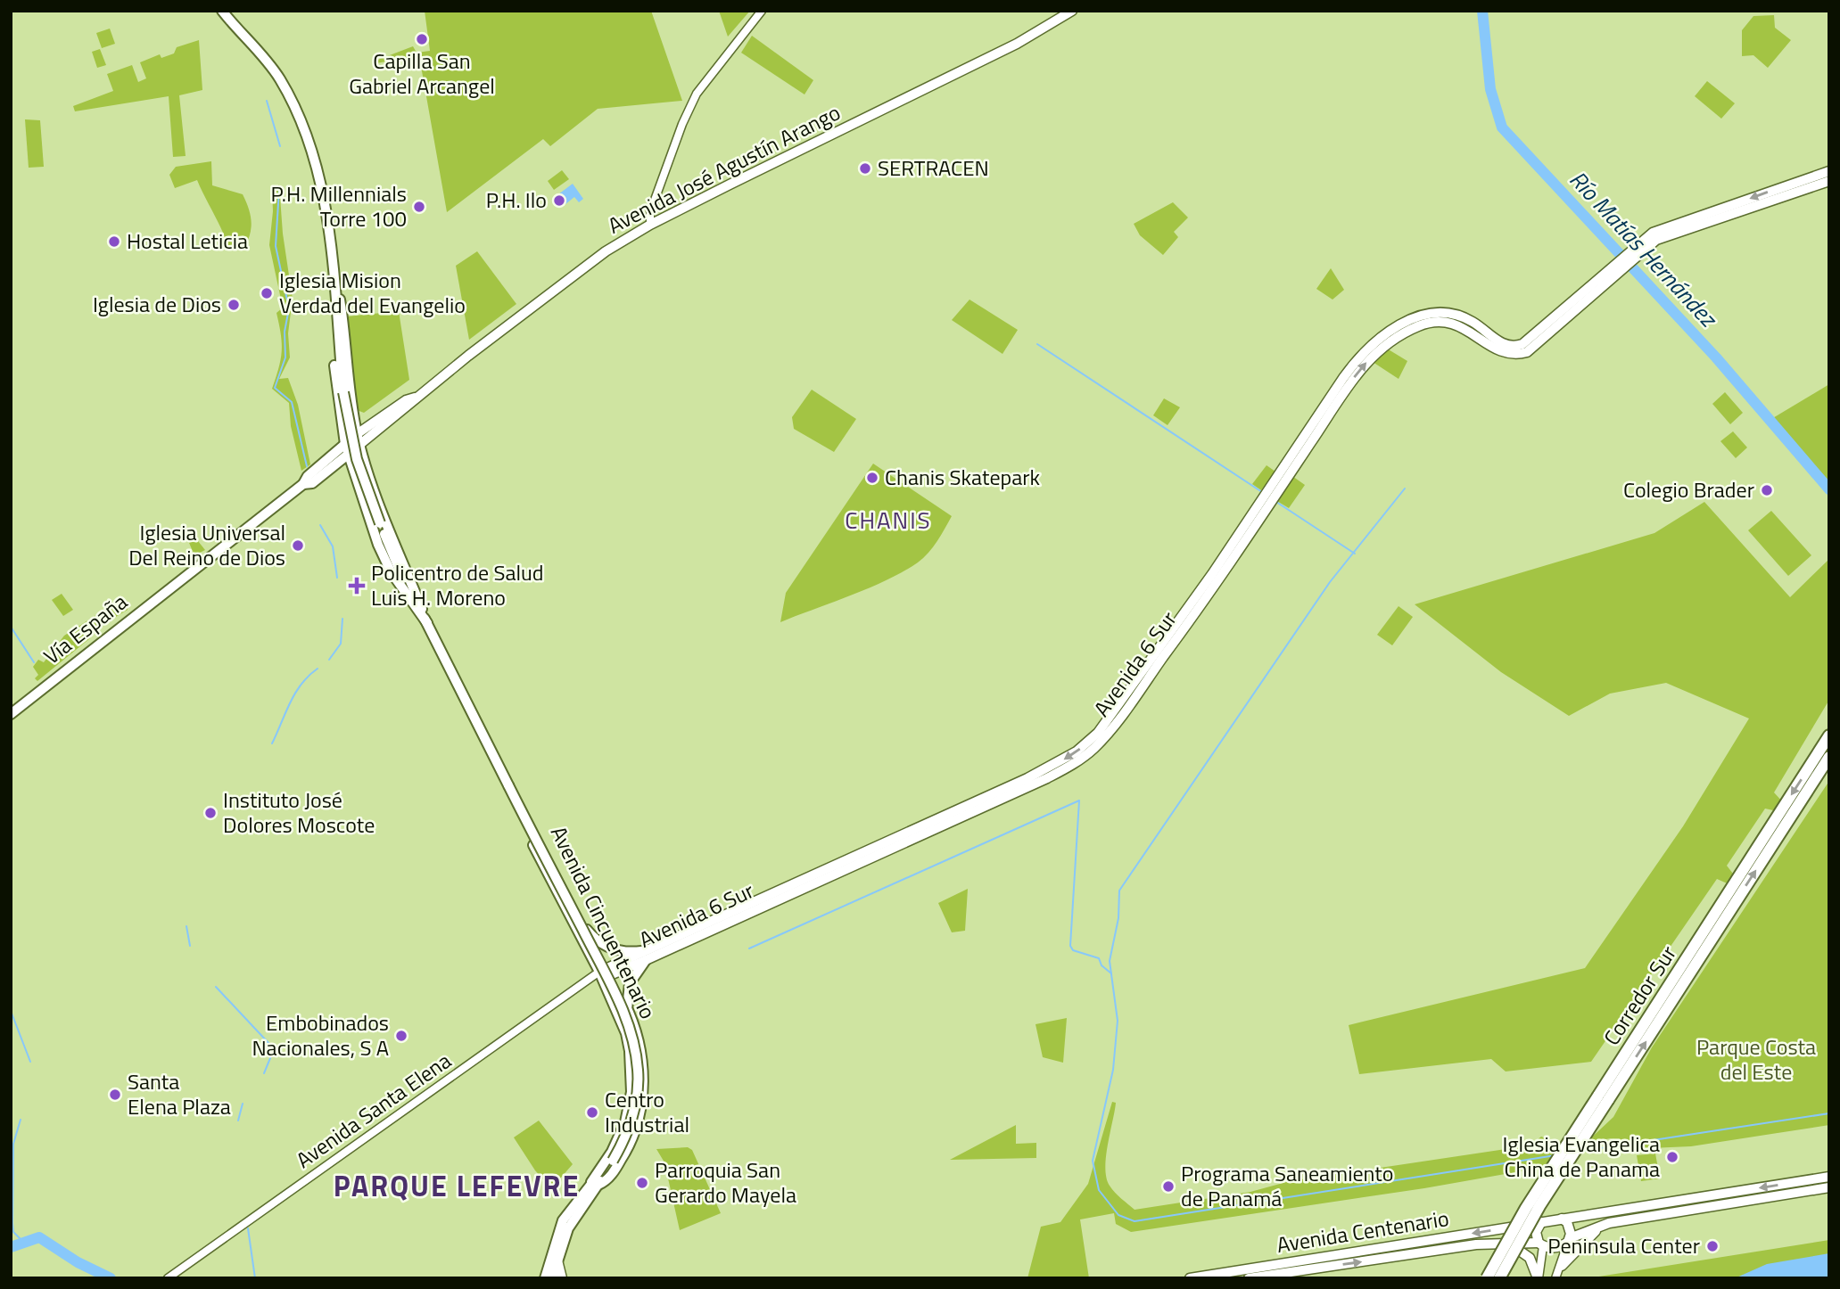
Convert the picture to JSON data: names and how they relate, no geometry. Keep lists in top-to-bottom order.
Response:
{
  "streets": {
    "highway": ["Corredor Sur"],
    "main road": [
      "Avenida José Agustín Arango",
      "Vía España",
      "Avenida 6 Sur",
      "Avenida Cincuentenario",
      "Avenida Centenario"
    ],
    "street": ["Avenida Santa Elena"]
  },
  "crossings": [
    ["Avenida José Agustín Arango", "Vía España"],
    ["Avenida 6 Sur", "Avenida Cincuentenario"],
    ["Avenida 6 Sur", "Avenida Santa Elena"],
    ["Avenida Cincuentenario", "Avenida Santa Elena"]
  ],
  "districts": ["CHANIS", "PARQUE LEFEVRE"],
  "water": ["Río Matías Hernández"],
  "parks": ["Parque Costa del Este"],
  "places": {
    "other": [
      "Capilla San Gabriel Arcangel",
      "SERTRACEN",
      "P.H. Ilo",
      "P.H. Millennials Torre 100",
      "Hostal Leticia",
      "Iglesia Mision Verdad del Evangelio",
      "Iglesia de Dios",
      "Chanis Skatepark",
      "Colegio Brader",
      "Iglesia Universal Del Reino de Dios",
      "Instituto José Dolores Moscote",
      "Embobinados Nacionales, S A",
      "Santa Elena Plaza",
      "Centro Industrial",
      "Iglesia Evangelica China de Panama",
      "Parroquia San Gerardo Mayela",
      "Programa Saneamiento de Panamá",
      "Peninsula Center"
    ],
    "health": ["Policentro de Salud Luis H. Moreno"]
  }
}
